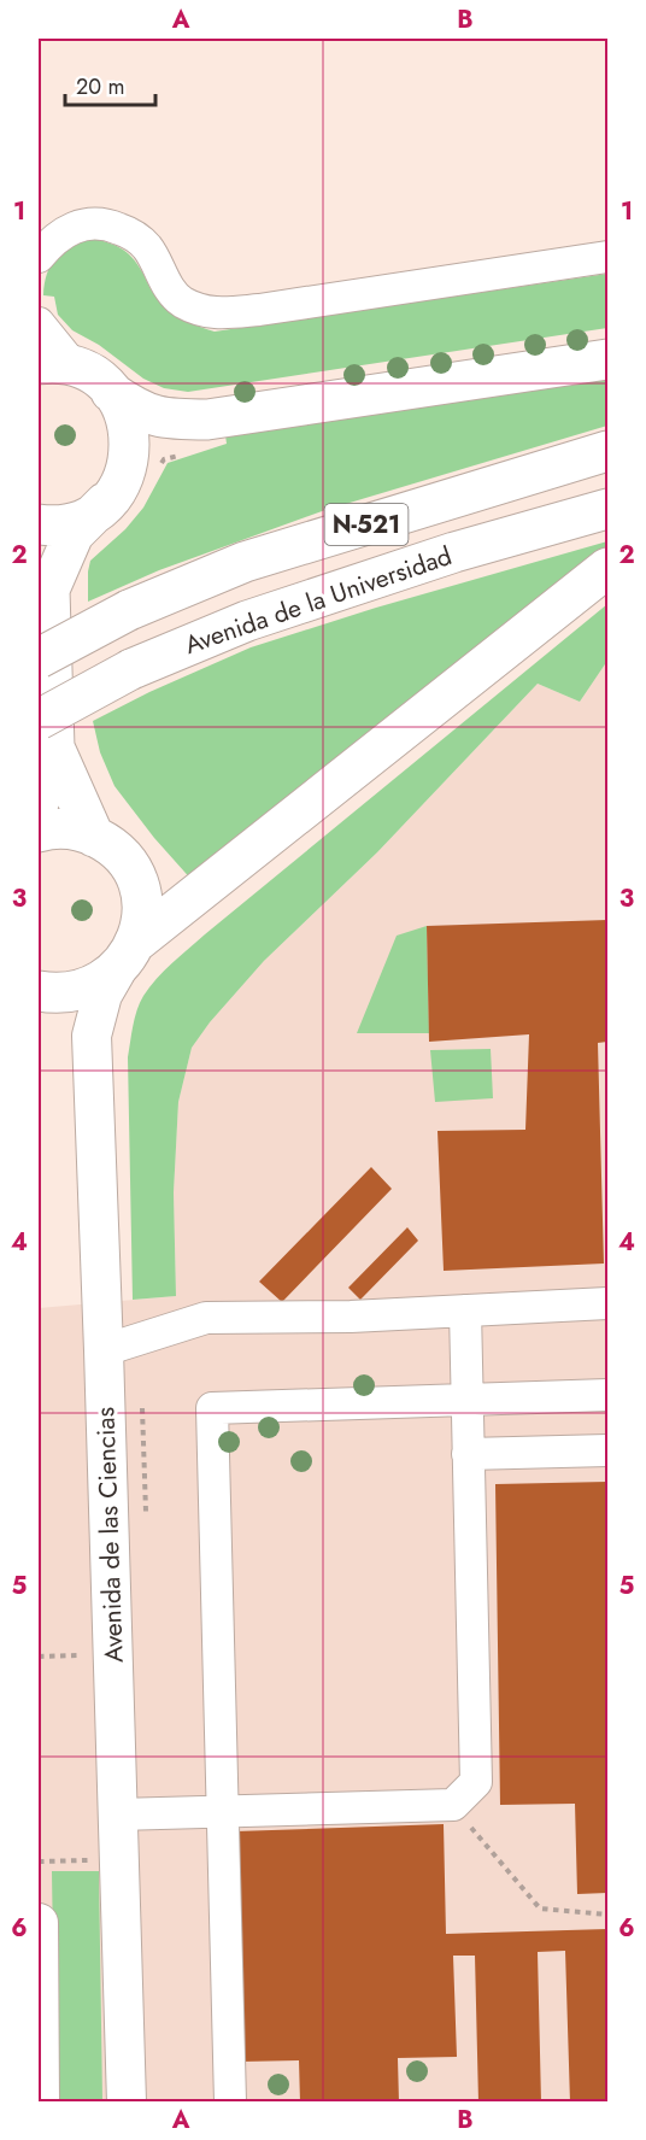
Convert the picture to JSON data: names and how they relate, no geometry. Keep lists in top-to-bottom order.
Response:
{
  "streets": {
    "highway": ["N-521", "Avenida de la Universidad"],
    "main road": ["Avenida de las Ciencias"]
  },
  "scale_bar": "20 m",
  "grid": {
    "columns": ["A", "B"],
    "rows": [
      "1",
      "2",
      "3",
      "4",
      "5",
      "6"
    ]
  }
}
